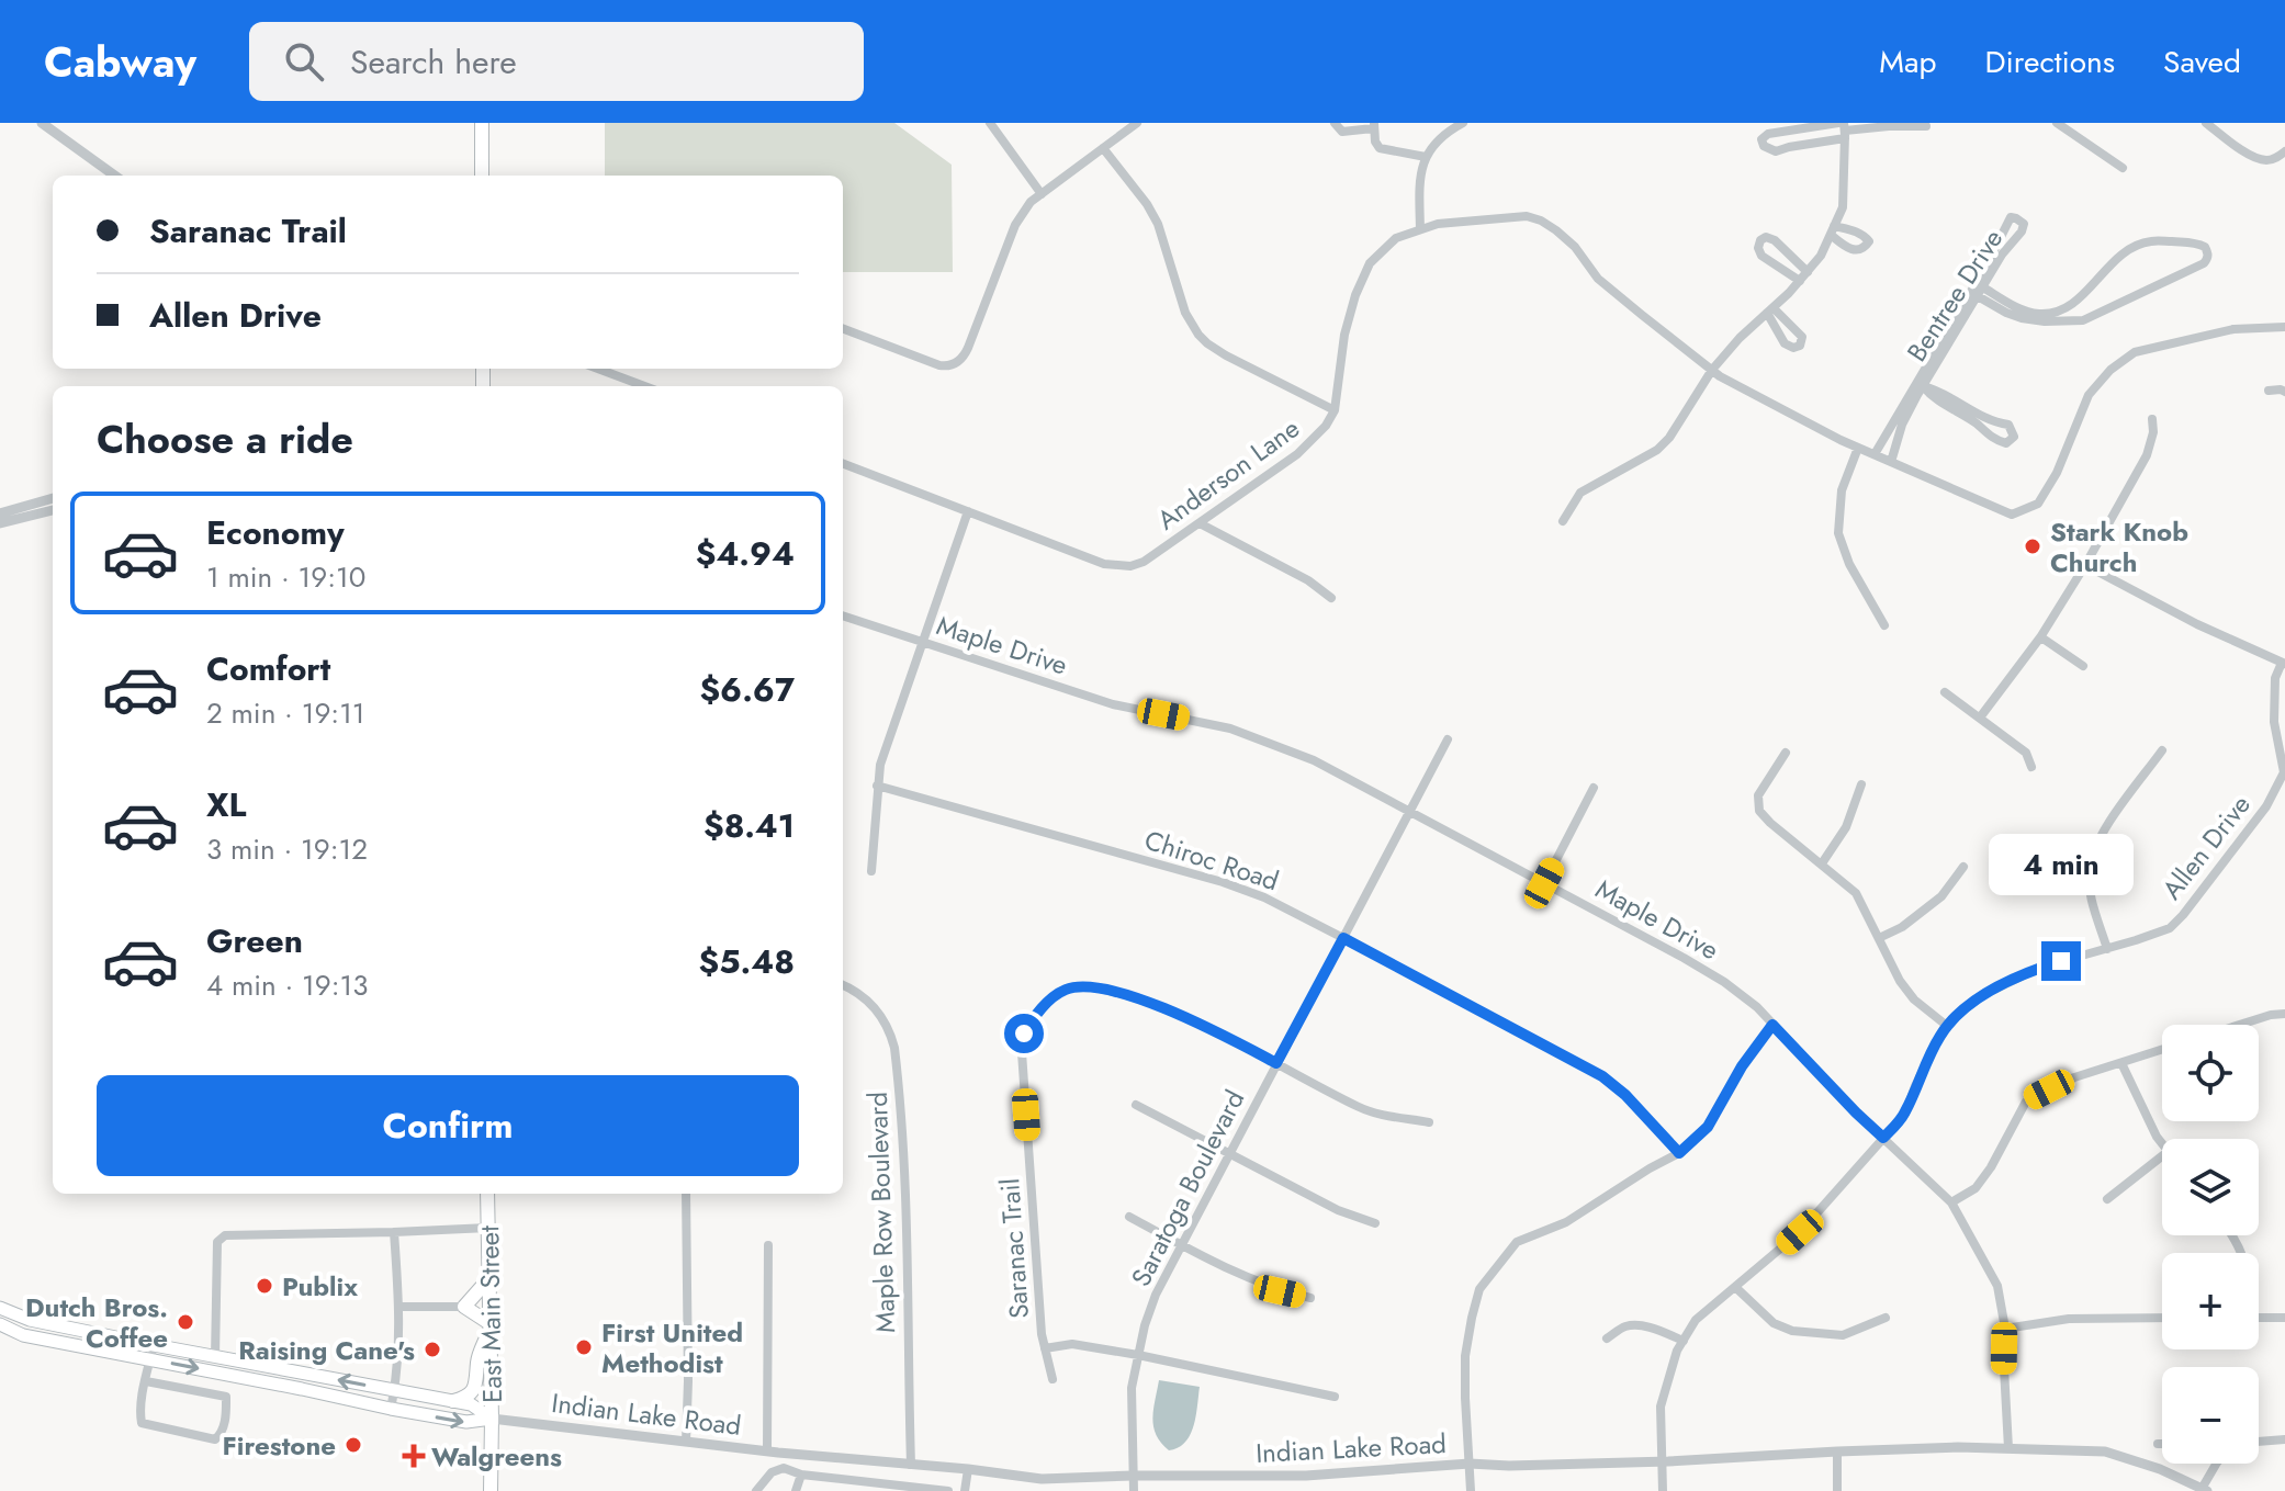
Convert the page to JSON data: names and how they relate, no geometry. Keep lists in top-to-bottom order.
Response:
{
  "streets": {
    "main road": ["East Main Street"],
    "street": [
      "Bentree Drive",
      "Anderson Lane",
      "Maple Drive",
      "Allen Drive",
      "Chiroc Road",
      "Saratoga Boulevard",
      "Maple Row Boulevard",
      "Saranac Trail",
      "Indian Lake Road"
    ]
  },
  "crossings": [
    ["Maple Drive", "Allen Drive"],
    ["Maple Drive", "Saratoga Boulevard"],
    ["Maple Drive", "Indian Lake Road"],
    ["Allen Drive", "Indian Lake Road"],
    ["Chiroc Road", "Saratoga Boulevard"],
    ["Saratoga Boulevard", "Saranac Trail"],
    ["Saratoga Boulevard", "Indian Lake Road"],
    ["Maple Row Boulevard", "Indian Lake Road"],
    ["East Main Street", "Indian Lake Road"]
  ],
  "places": {
    "other": [
      "Stark Knob Church",
      "Publix",
      "Dutch Bros. Coffee",
      "First United Methodist",
      "Raising Cane's",
      "Firestone"
    ],
    "health": ["Walgreens"]
  },
  "page": {
    "header": "Cabway",
    "search": "Search here",
    "nav": ["Map", "Directions", "Saved"],
    "banner": ["Saranac Trail", "Allen Drive"],
    "heading": "Choose a ride",
    "list": [
      {
        "name": "Economy",
        "note": "1 min · 19:10",
        "value": "$4.94"
      },
      {
        "name": "Comfort",
        "note": "2 min · 19:11",
        "value": "$6.67"
      },
      {
        "name": "XL",
        "note": "3 min · 19:12",
        "value": "$8.41"
      },
      {
        "name": "Green",
        "note": "4 min · 19:13",
        "value": "$5.48"
      }
    ],
    "bubble": "4 min",
    "map_buttons": ["+", "−"],
    "buttons": "Confirm"
  }
}
